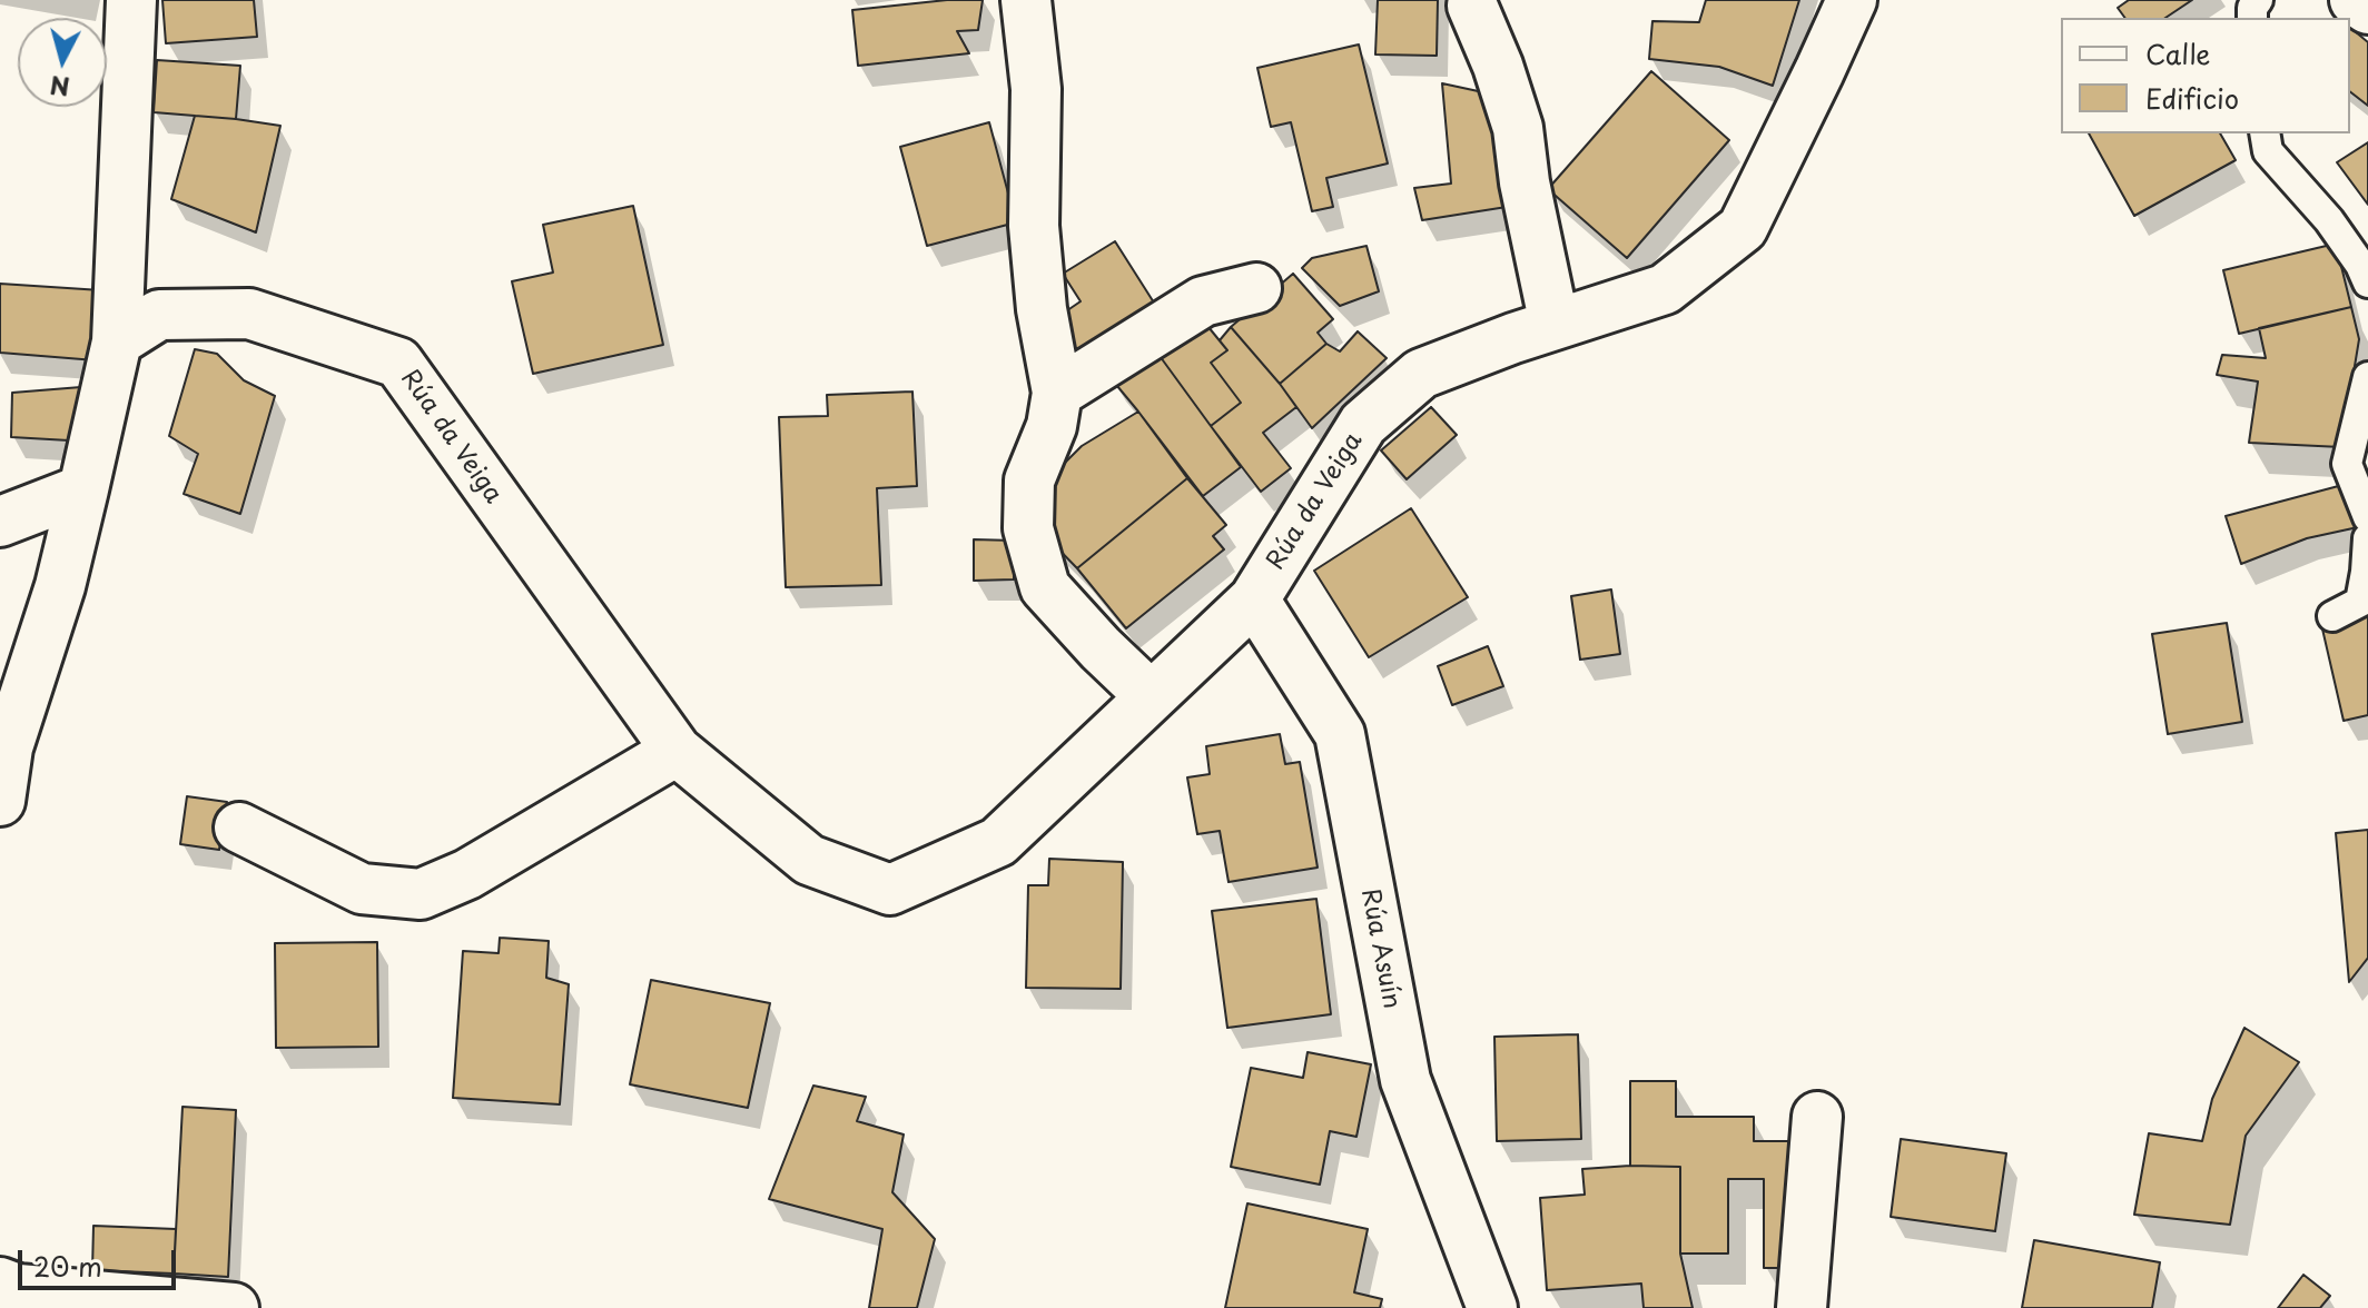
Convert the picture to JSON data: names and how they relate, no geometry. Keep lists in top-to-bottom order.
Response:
{
  "streets": {
    "street": ["Rúa da Veiga", "Rúa Asuín"]
  },
  "crossings": [
    ["Rúa da Veiga", "Rúa Asuín"]
  ],
  "legend": ["Calle", "Edificio"],
  "scale_bar": "20 m",
  "north": "bottom"
}
